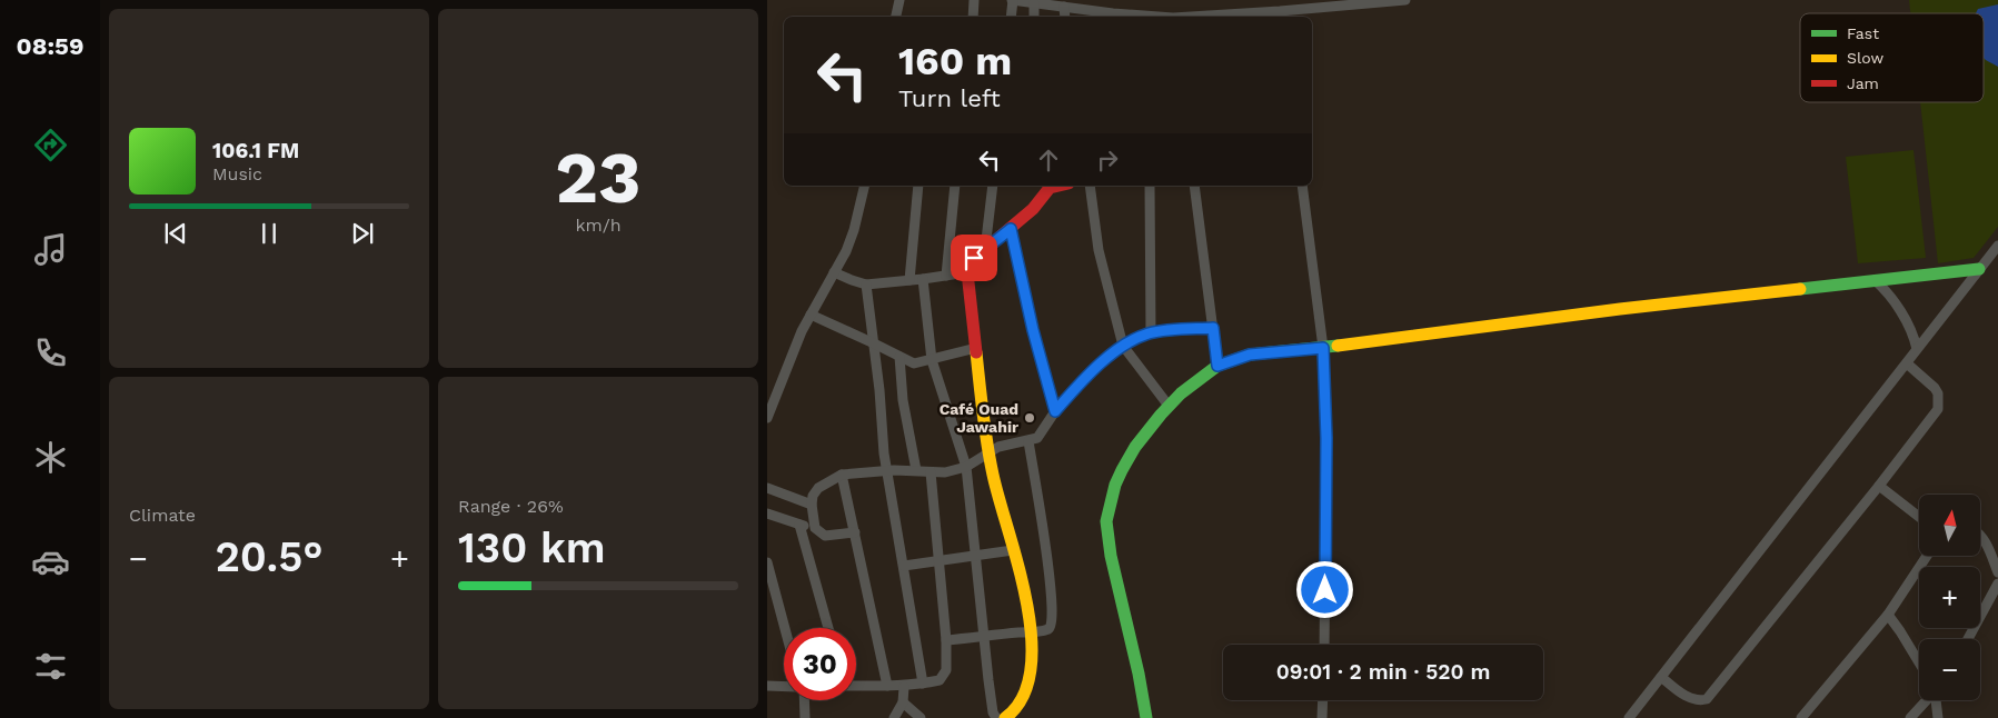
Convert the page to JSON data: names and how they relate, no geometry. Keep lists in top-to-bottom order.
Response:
{
  "places": ["Café Ouad Jawahir"],
  "legend": ["Fast", "Slow", "Jam"],
  "north": "top",
  "page": {
    "tabs": "08:59",
    "tile": [
      ["23", "km/h"],
      "Climate",
      ["Range · 26%", "130 km"]
    ],
    "turn": ["160 m", "Turn left"],
    "song": ["106.1 FM", "Music"],
    "map_buttons": ["+", "−"],
    "heat": ["−", "20.5°", "+"],
    "limit": "30",
    "trip": "09:01 · 2 min · 520 m"
  }
}
